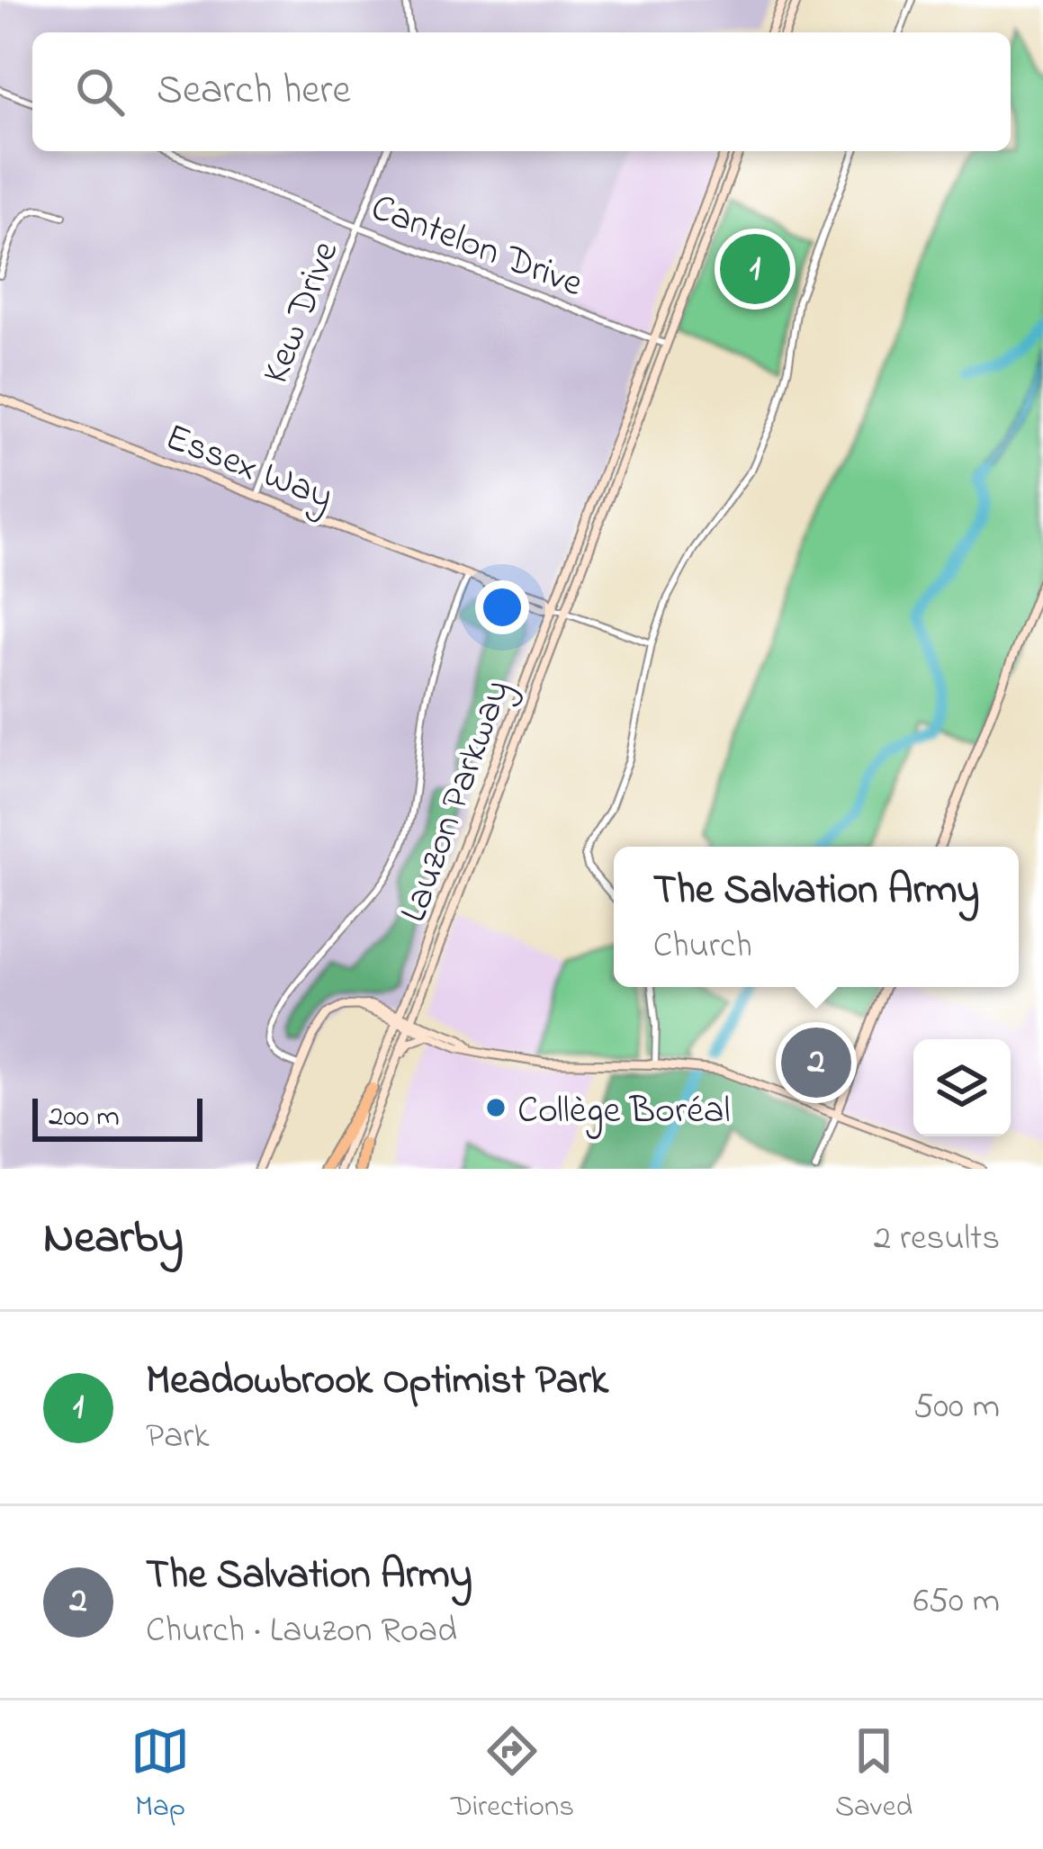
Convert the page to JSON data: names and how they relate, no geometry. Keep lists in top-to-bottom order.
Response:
{
  "streets": {
    "main road": ["Essex Way", "Lauzon Parkway"],
    "street": ["Cantelon Drive", "Kew Drive"]
  },
  "crossings": [
    ["Cantelon Drive", "Kew Drive"],
    ["Cantelon Drive", "Lauzon Parkway"],
    ["Kew Drive", "Essex Way"],
    ["Essex Way", "Lauzon Parkway"]
  ],
  "places": ["Collège Boréal"],
  "scale_bar": "200 m",
  "page": {
    "search": "Search here",
    "pins": ["1", "2"],
    "popup": ["The Salvation Army", "Church"],
    "scale": "200 m",
    "heading": ["Nearby", "2 results"],
    "list": [
      {
        "mark": "1",
        "name": "Meadowbrook Optimist Park",
        "note": "Park",
        "value": "500 m"
      },
      {
        "mark": "2",
        "name": "The Salvation Army",
        "note": "Church · Lauzon Road",
        "value": "650 m"
      }
    ],
    "nav": ["Map", "Directions", "Saved"]
  }
}
